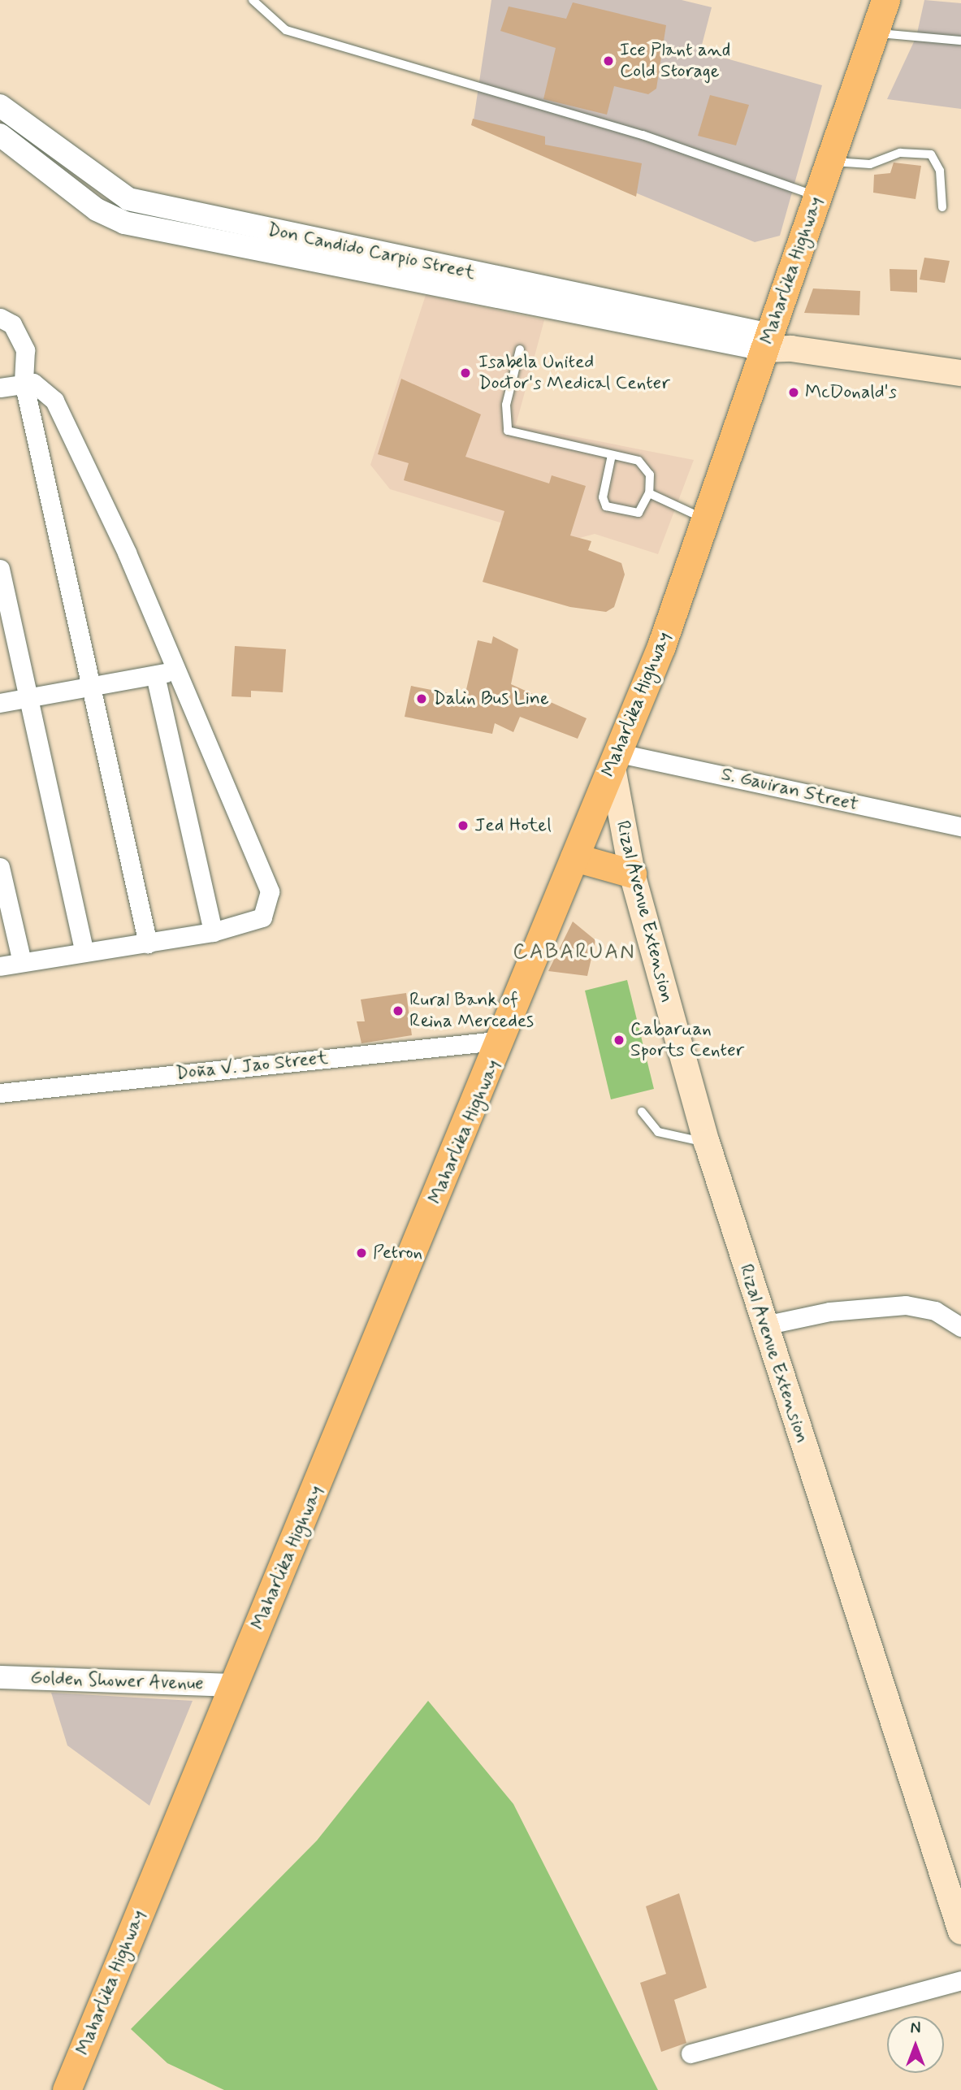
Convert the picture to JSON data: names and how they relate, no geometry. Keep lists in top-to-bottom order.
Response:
{
  "streets": {
    "main road": ["Maharlika Highway", "Rizal Avenue Extension"],
    "street": [
      "Don Candido Carpio Street",
      "S. Gauiran Street",
      "Doña V. Jao Street",
      "Golden Shower Avenue"
    ]
  },
  "crossings": [
    ["Don Candido Carpio Street", "Maharlika Highway"],
    ["Maharlika Highway", "S. Gauiran Street"],
    ["Maharlika Highway", "Rizal Avenue Extension"],
    ["Maharlika Highway", "Doña V. Jao Street"],
    ["Maharlika Highway", "Golden Shower Avenue"],
    ["S. Gauiran Street", "Rizal Avenue Extension"]
  ],
  "districts": ["CABARUAN"],
  "places": [
    "Ice Plant and Cold Storage",
    "Isabela United Doctor's Medical Center",
    "McDonald's",
    "Dalin Bus Line",
    "Jed Hotel",
    "Rural Bank of Reina Mercedes",
    "Cabaruan Sports Center",
    "Petron"
  ],
  "north": "top"
}
